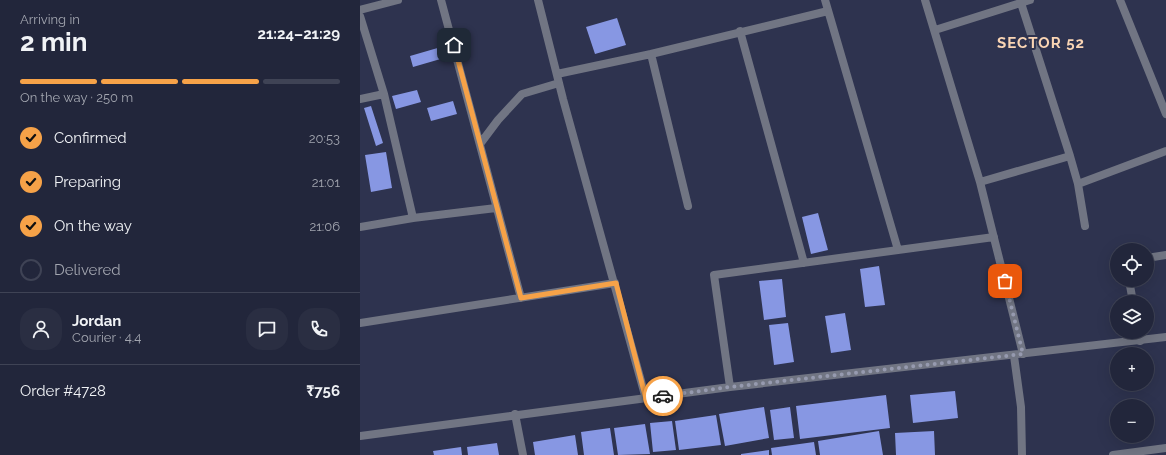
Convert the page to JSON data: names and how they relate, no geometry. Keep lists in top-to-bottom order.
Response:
{
  "districts": ["SECTOR 52"],
  "page": {
    "heading": ["2 min", "Arriving in", "21:24–21:29"],
    "panel": [
      "Jordan",
      "Courier · 4.4",
      "Order #4728",
      "₹756"
    ],
    "bar": "On the way · 250 m",
    "list": [
      ["Confirmed", "20:53"],
      ["Preparing", "21:01"],
      ["On the way", "21:06"],
      "Delivered"
    ],
    "map_buttons": ["+", "−"]
  }
}
